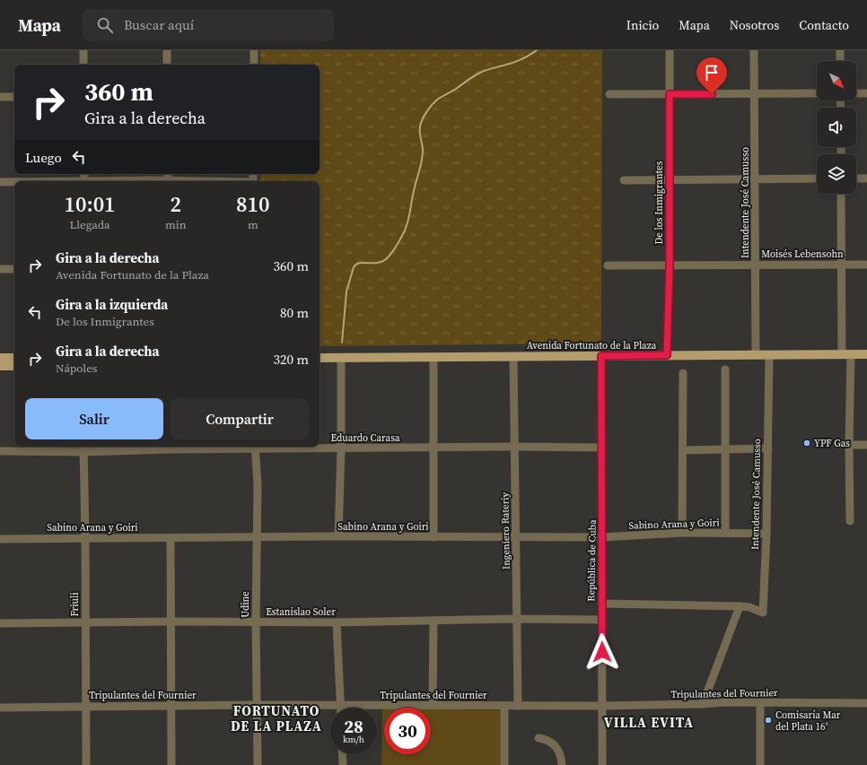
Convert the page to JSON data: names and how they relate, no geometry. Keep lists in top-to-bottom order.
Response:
{
  "streets": {
    "main road": ["Avenida Fortunato de la Plaza"],
    "street": [
      "De los Inmigrantes",
      "Intendente José Camusso",
      "Moisés Lebensohn",
      "Eduardo Carasa",
      "Sabino Arana y Goiri",
      "Ingeniero Rateriy",
      "República de Cuba",
      "Friuli",
      "Udine",
      "Estanislao Soler",
      "Tripulantes del Fournier"
    ]
  },
  "crossings": [
    ["De los Inmigrantes", "Moisés Lebensohn"],
    ["De los Inmigrantes", "Avenida Fortunato de la Plaza"],
    ["Intendente José Camusso", "Moisés Lebensohn"],
    ["Intendente José Camusso", "Avenida Fortunato de la Plaza"],
    ["Intendente José Camusso", "Sabino Arana y Goiri"],
    ["Avenida Fortunato de la Plaza", "Ingeniero Rateriy"],
    ["Avenida Fortunato de la Plaza", "República de Cuba"],
    ["Eduardo Carasa", "Ingeniero Rateriy"],
    ["Eduardo Carasa", "República de Cuba"],
    ["Eduardo Carasa", "Friuli"],
    ["Eduardo Carasa", "Udine"],
    ["Sabino Arana y Goiri", "Ingeniero Rateriy"],
    ["Sabino Arana y Goiri", "República de Cuba"],
    ["Sabino Arana y Goiri", "Friuli"],
    ["Sabino Arana y Goiri", "Udine"],
    ["Ingeniero Rateriy", "Estanislao Soler"],
    ["Ingeniero Rateriy", "Tripulantes del Fournier"],
    ["República de Cuba", "Estanislao Soler"],
    ["República de Cuba", "Tripulantes del Fournier"],
    ["Friuli", "Estanislao Soler"],
    ["Friuli", "Tripulantes del Fournier"],
    ["Udine", "Estanislao Soler"],
    ["Udine", "Tripulantes del Fournier"]
  ],
  "districts": ["FORTUNATO DE LA PLAZA", "VILLA EVITA"],
  "places": ["YPF Gas", "Comisaría Mar del Plata 16°"],
  "north": "bottom right",
  "page": {
    "header": "Mapa",
    "search": "Buscar aquí",
    "nav": [
      "Inicio",
      "Mapa",
      "Nosotros",
      "Contacto"
    ],
    "turn": ["360 m", "Gira a la derecha"],
    "then": "Luego",
    "eta": [
      "10:01",
      "Llegada",
      "2",
      "min",
      "810",
      "m"
    ],
    "list": [
      {
        "name": "Gira a la derecha",
        "note": "Avenida Fortunato de la Plaza",
        "value": "360 m"
      },
      {
        "name": "Gira a la izquierda",
        "note": "De los Inmigrantes",
        "value": "80 m"
      },
      {
        "name": "Gira a la derecha",
        "note": "Nápoles",
        "value": "320 m"
      }
    ],
    "buttons": ["Salir", "Compartir"],
    "speed": "28 km/h",
    "limit": "30"
  }
}
